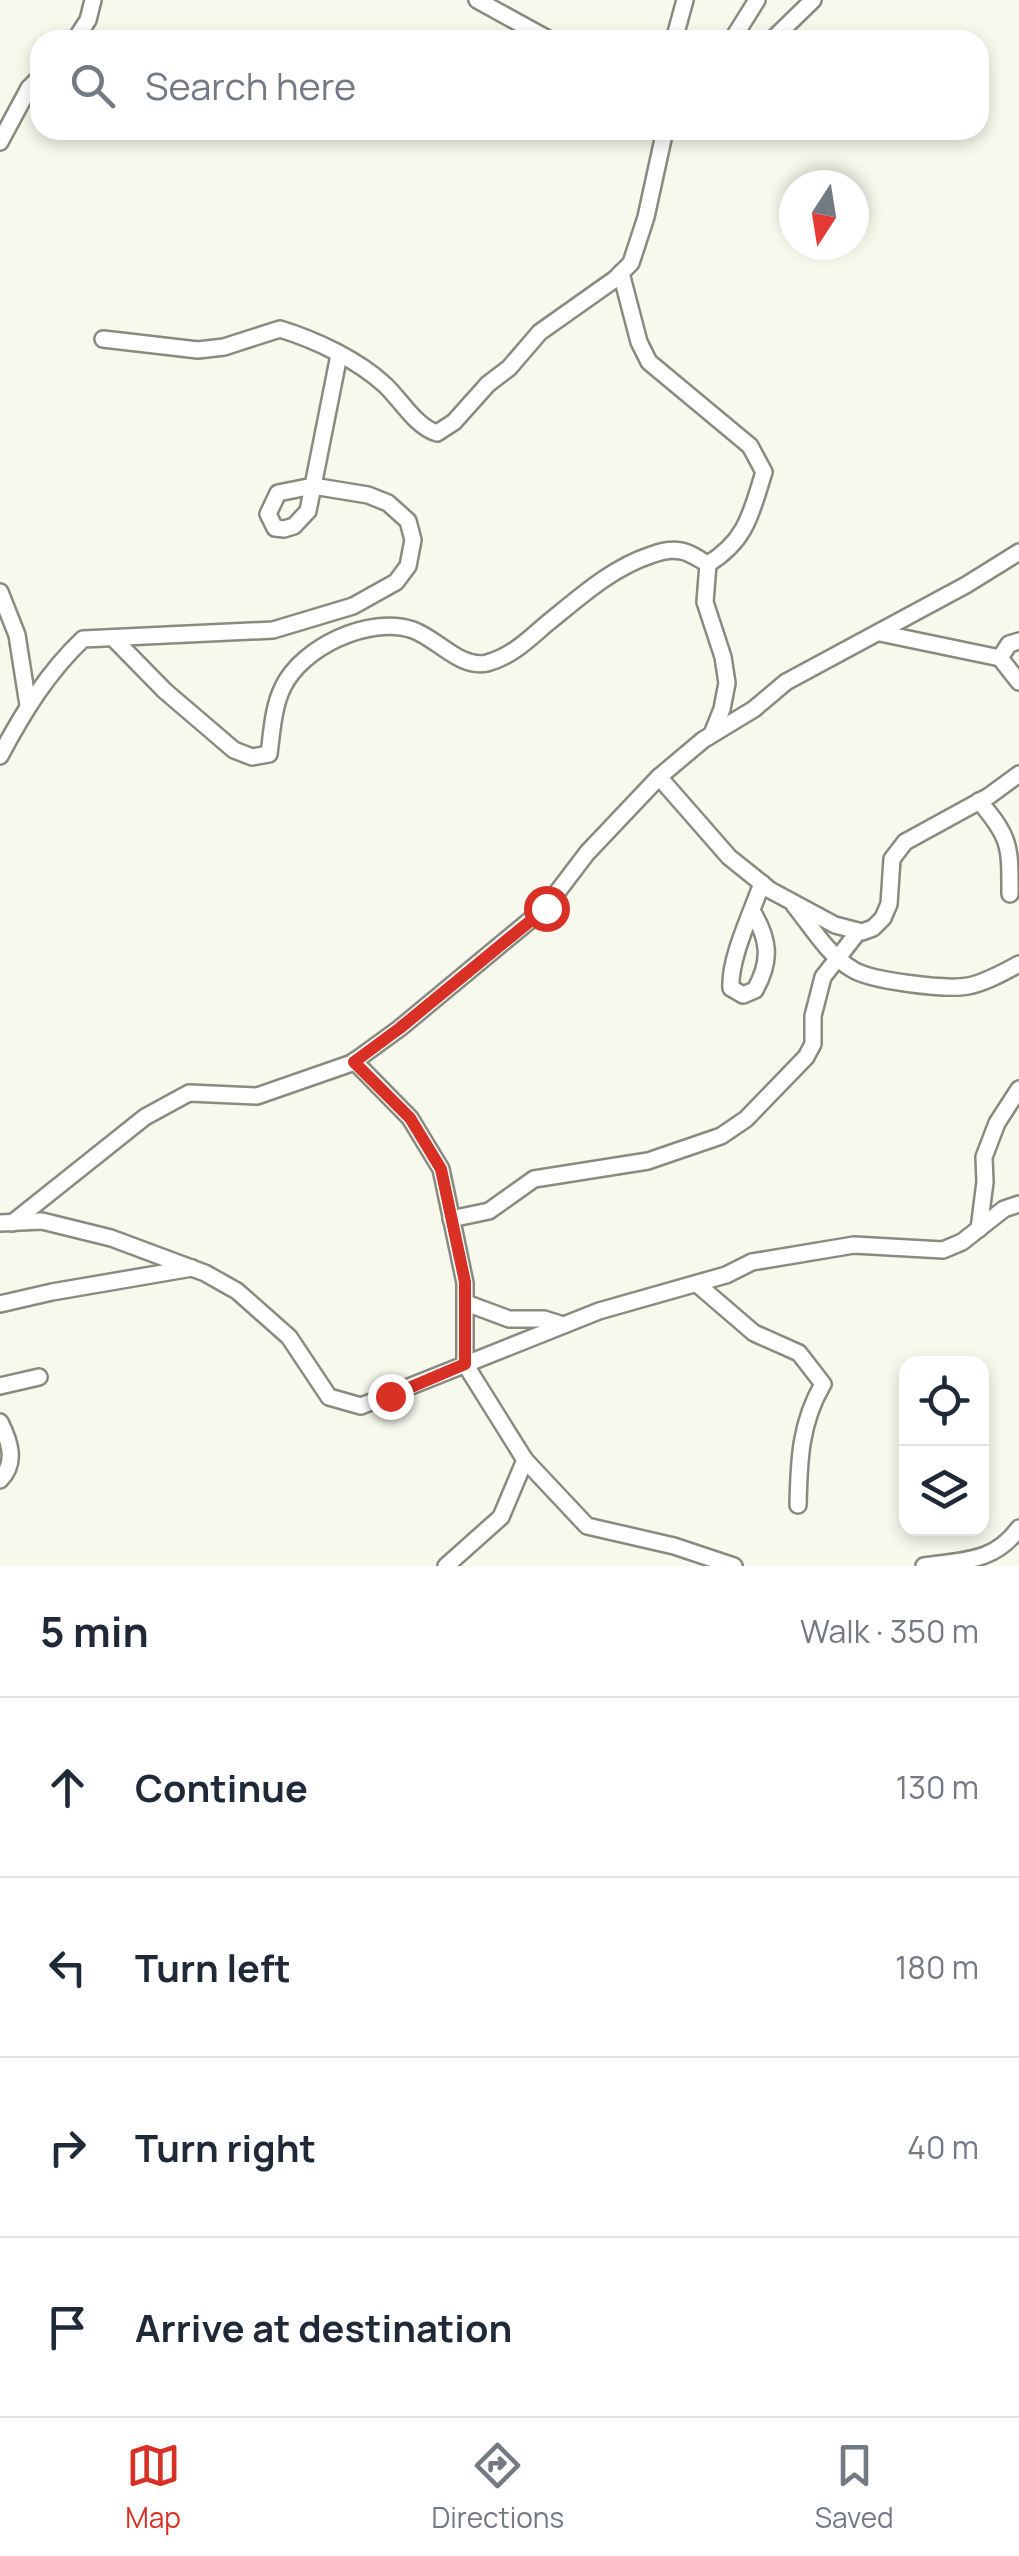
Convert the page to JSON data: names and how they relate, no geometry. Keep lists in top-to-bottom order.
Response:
{
  "north": "bottom",
  "page": {
    "search": "Search here",
    "heading": ["5 min", "Walk · 350 m"],
    "list": [
      ["Continue", "130 m"],
      ["Turn left", "180 m"],
      ["Turn right", "40 m"],
      "Arrive at destination"
    ],
    "nav": ["Map", "Directions", "Saved"]
  }
}
